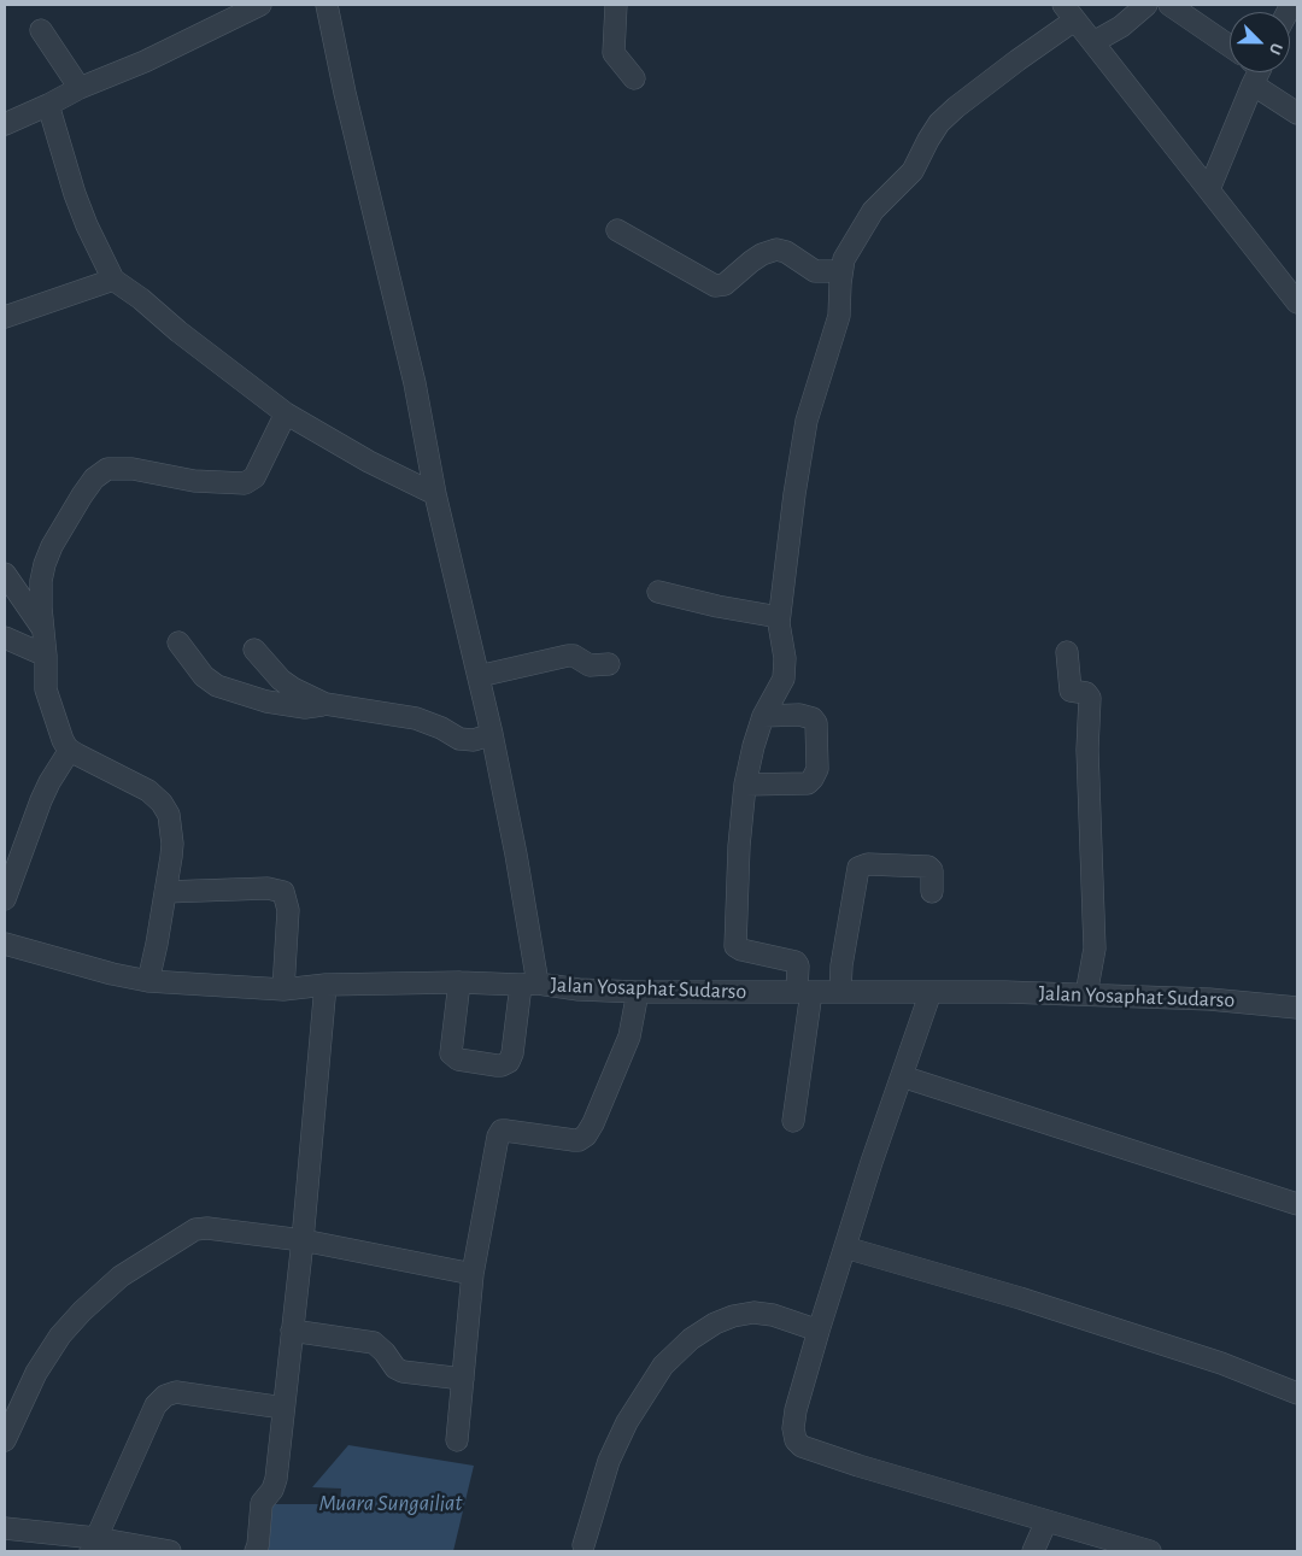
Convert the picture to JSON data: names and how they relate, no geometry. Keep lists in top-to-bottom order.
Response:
{
  "streets": {
    "street": ["Jalan Yosaphat Sudarso"]
  },
  "water": ["Muara Sungailiat"],
  "north": "bottom right"
}
